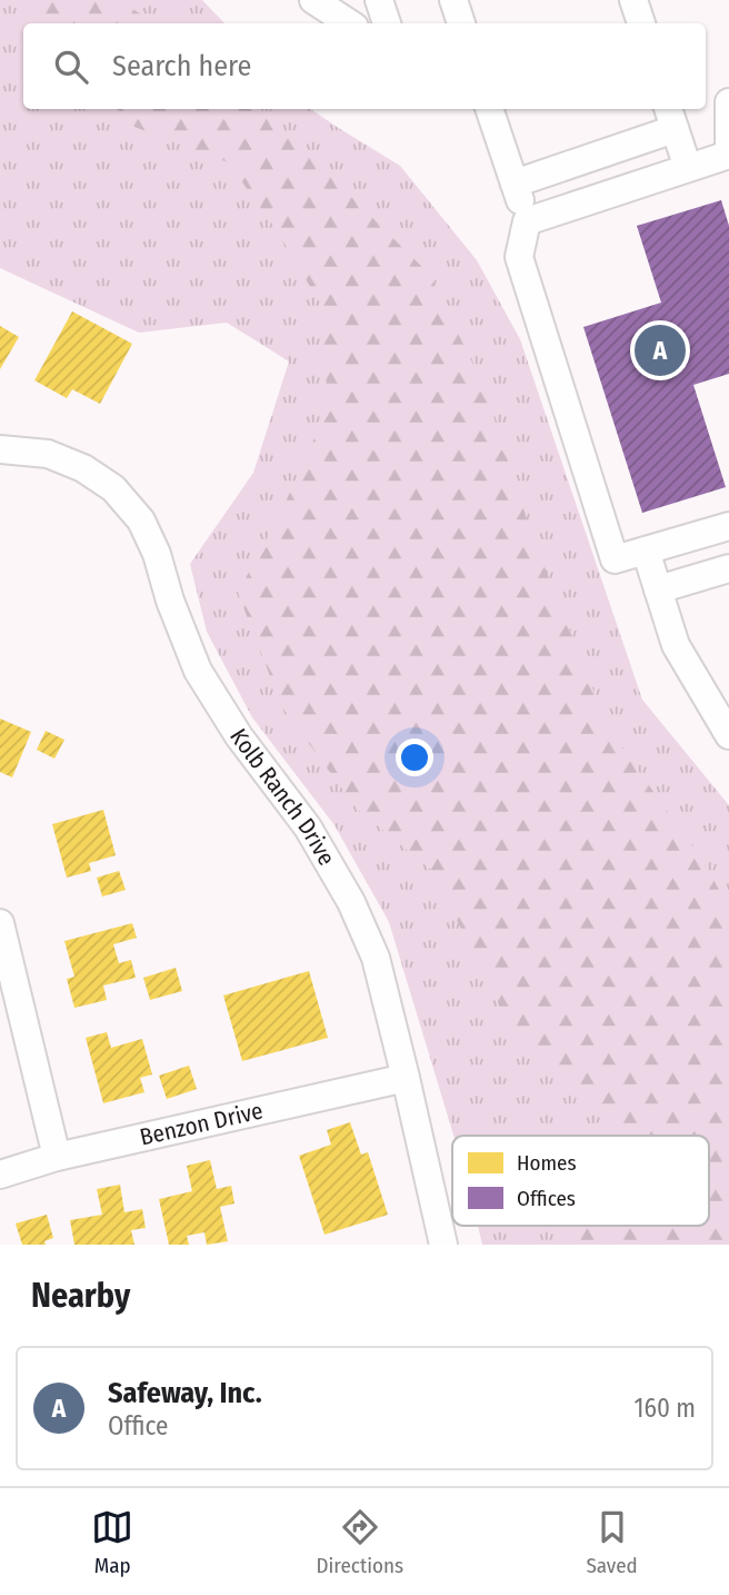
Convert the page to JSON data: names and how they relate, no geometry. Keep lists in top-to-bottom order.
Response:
{
  "streets": {
    "street": ["Kolb Ranch Drive", "Benzon Drive"]
  },
  "crossings": [
    ["Kolb Ranch Drive", "Benzon Drive"]
  ],
  "legend": ["Homes", "Offices"],
  "page": {
    "search": "Search here",
    "pins": "A",
    "heading": "Nearby",
    "list": [
      {
        "mark": "A",
        "name": "Safeway, Inc.",
        "note": "Office",
        "value": "160 m"
      }
    ],
    "nav": ["Map", "Directions", "Saved"]
  }
}
